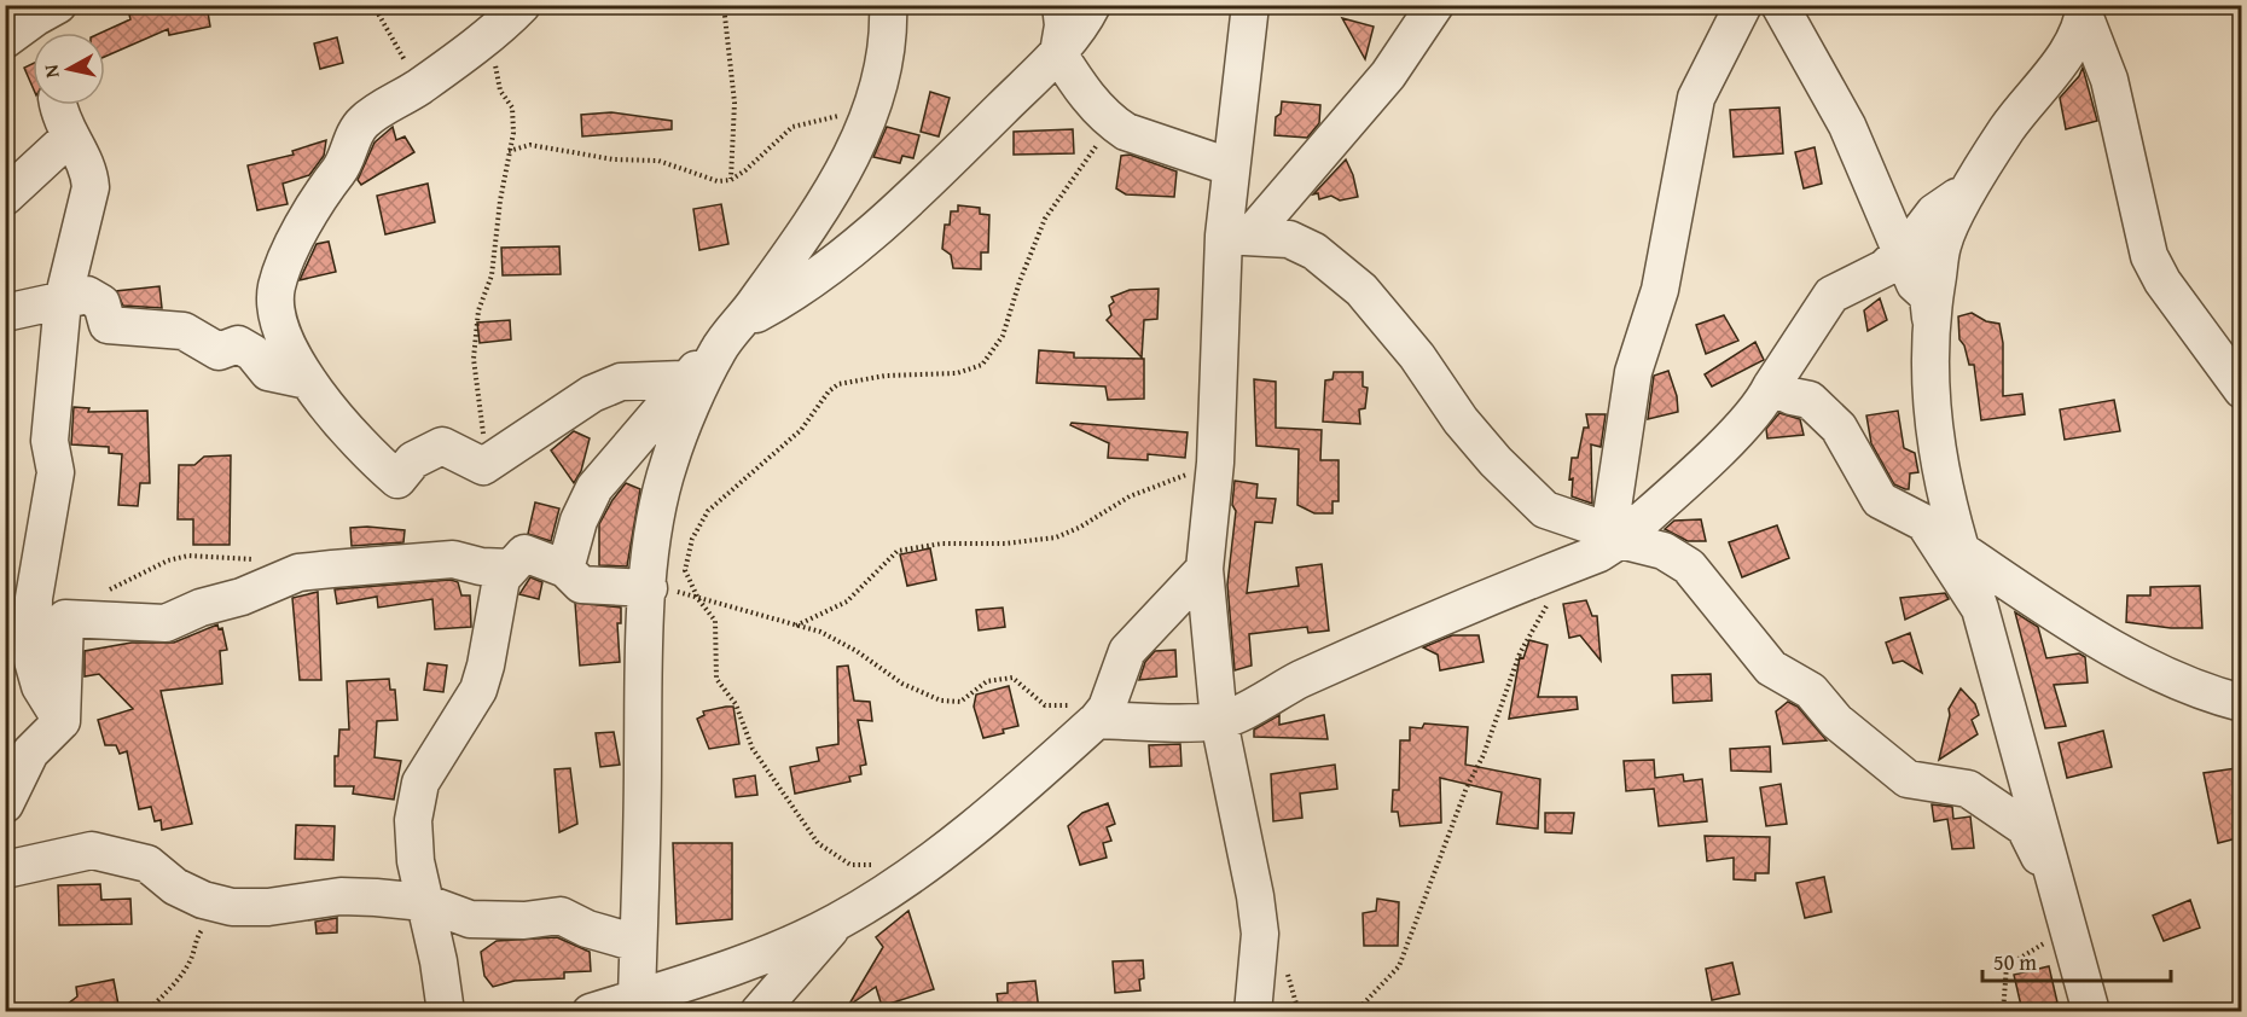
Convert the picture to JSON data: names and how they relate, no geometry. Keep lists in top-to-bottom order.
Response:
{
  "scale_bar": "50 m",
  "north": "left"
}
